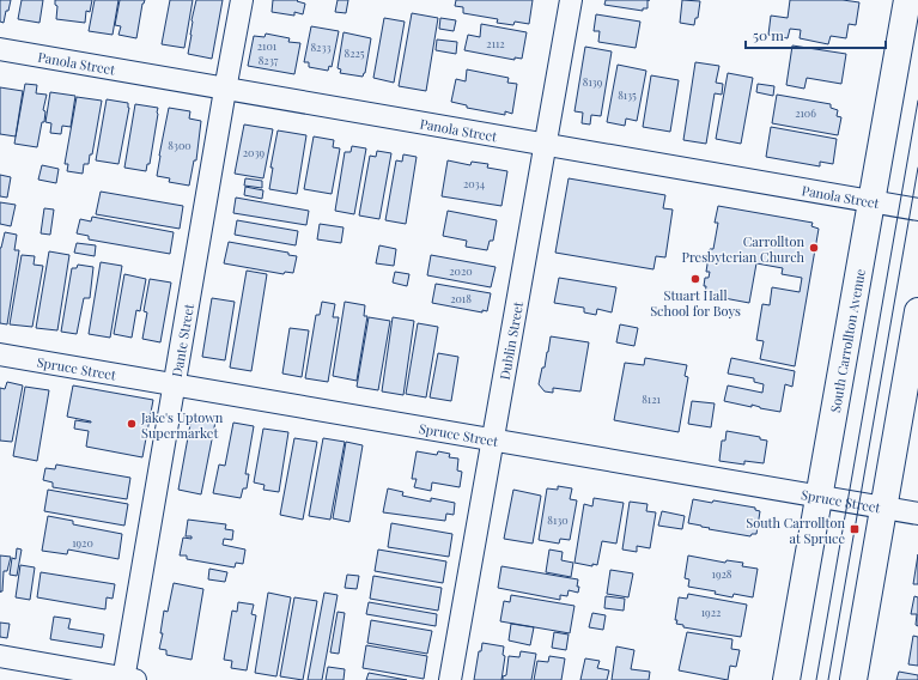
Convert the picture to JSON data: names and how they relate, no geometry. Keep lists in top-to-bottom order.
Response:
{
  "streets": {
    "main road": ["South Carrollton Avenue"],
    "street": [
      "Panola Street",
      "Dante Street",
      "Dublin Street",
      "Spruce Street"
    ]
  },
  "crossings": [
    ["Panola Street", "Dante Street"],
    ["Panola Street", "Dublin Street"],
    ["Panola Street", "South Carrollton Avenue"],
    ["Dante Street", "Spruce Street"],
    ["Dublin Street", "Spruce Street"],
    ["South Carrollton Avenue", "Spruce Street"]
  ],
  "places": {
    "other": ["Carrollton Presbyterian Church", "Stuart Hall School for Boys", "Jake's Uptown Supermarket"],
    "transit": ["South Carrollton at Spruce"]
  },
  "house_numbers": [
    "2112",
    "2101",
    "8233",
    "8225",
    "8237",
    "8139",
    "8135",
    "2106",
    "8300",
    "2039",
    "2034",
    "2020",
    "2018",
    "8121",
    "8130",
    "1920",
    "1928",
    "1922"
  ],
  "scale_bar": "50 m"
}
